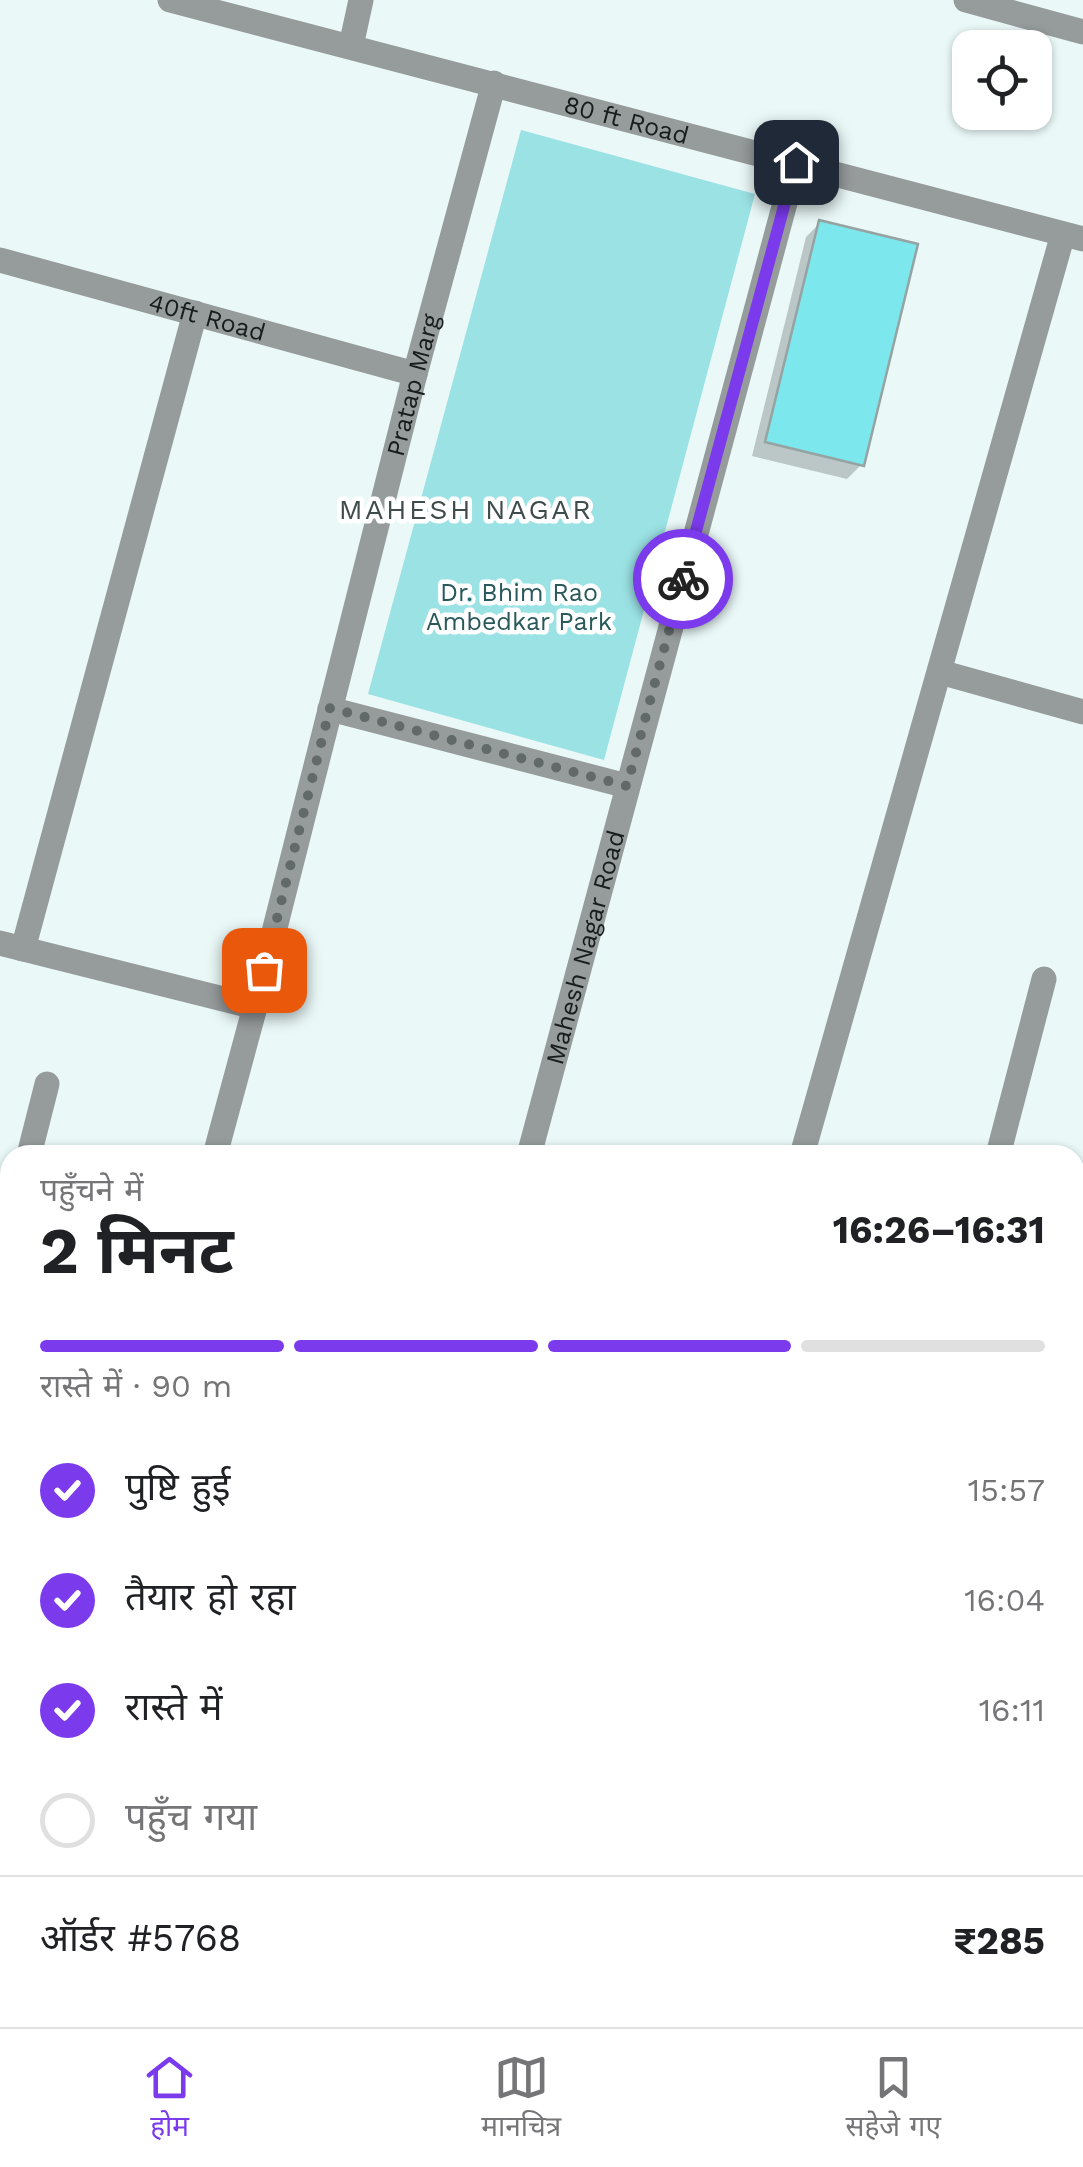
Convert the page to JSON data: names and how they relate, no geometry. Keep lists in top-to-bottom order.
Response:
{
  "streets": {
    "street": [
      "80 ft Road",
      "40ft Road",
      "Pratap Marg",
      "Mahesh Nagar Road"
    ]
  },
  "crossings": [
    ["80 ft Road", "Pratap Marg"],
    ["80 ft Road", "Mahesh Nagar Road"],
    ["40ft Road", "Pratap Marg"]
  ],
  "districts": ["MAHESH NAGAR"],
  "parks": ["Dr. Bhim Rao Ambedkar Park"],
  "page": {
    "heading": ["2 मिनट", "पहुँचने में", "16:26–16:31"],
    "panel": ["ऑर्डर #5768", "₹285"],
    "bar": "रास्ते में · 90 m",
    "list": [
      ["पुष्टि हुई", "15:57"],
      ["तैयार हो रहा", "16:04"],
      ["रास्ते में", "16:11"],
      "पहुँच गया"
    ],
    "tabs": ["होम", "मानचित्र", "सहेजे गए"]
  }
}
